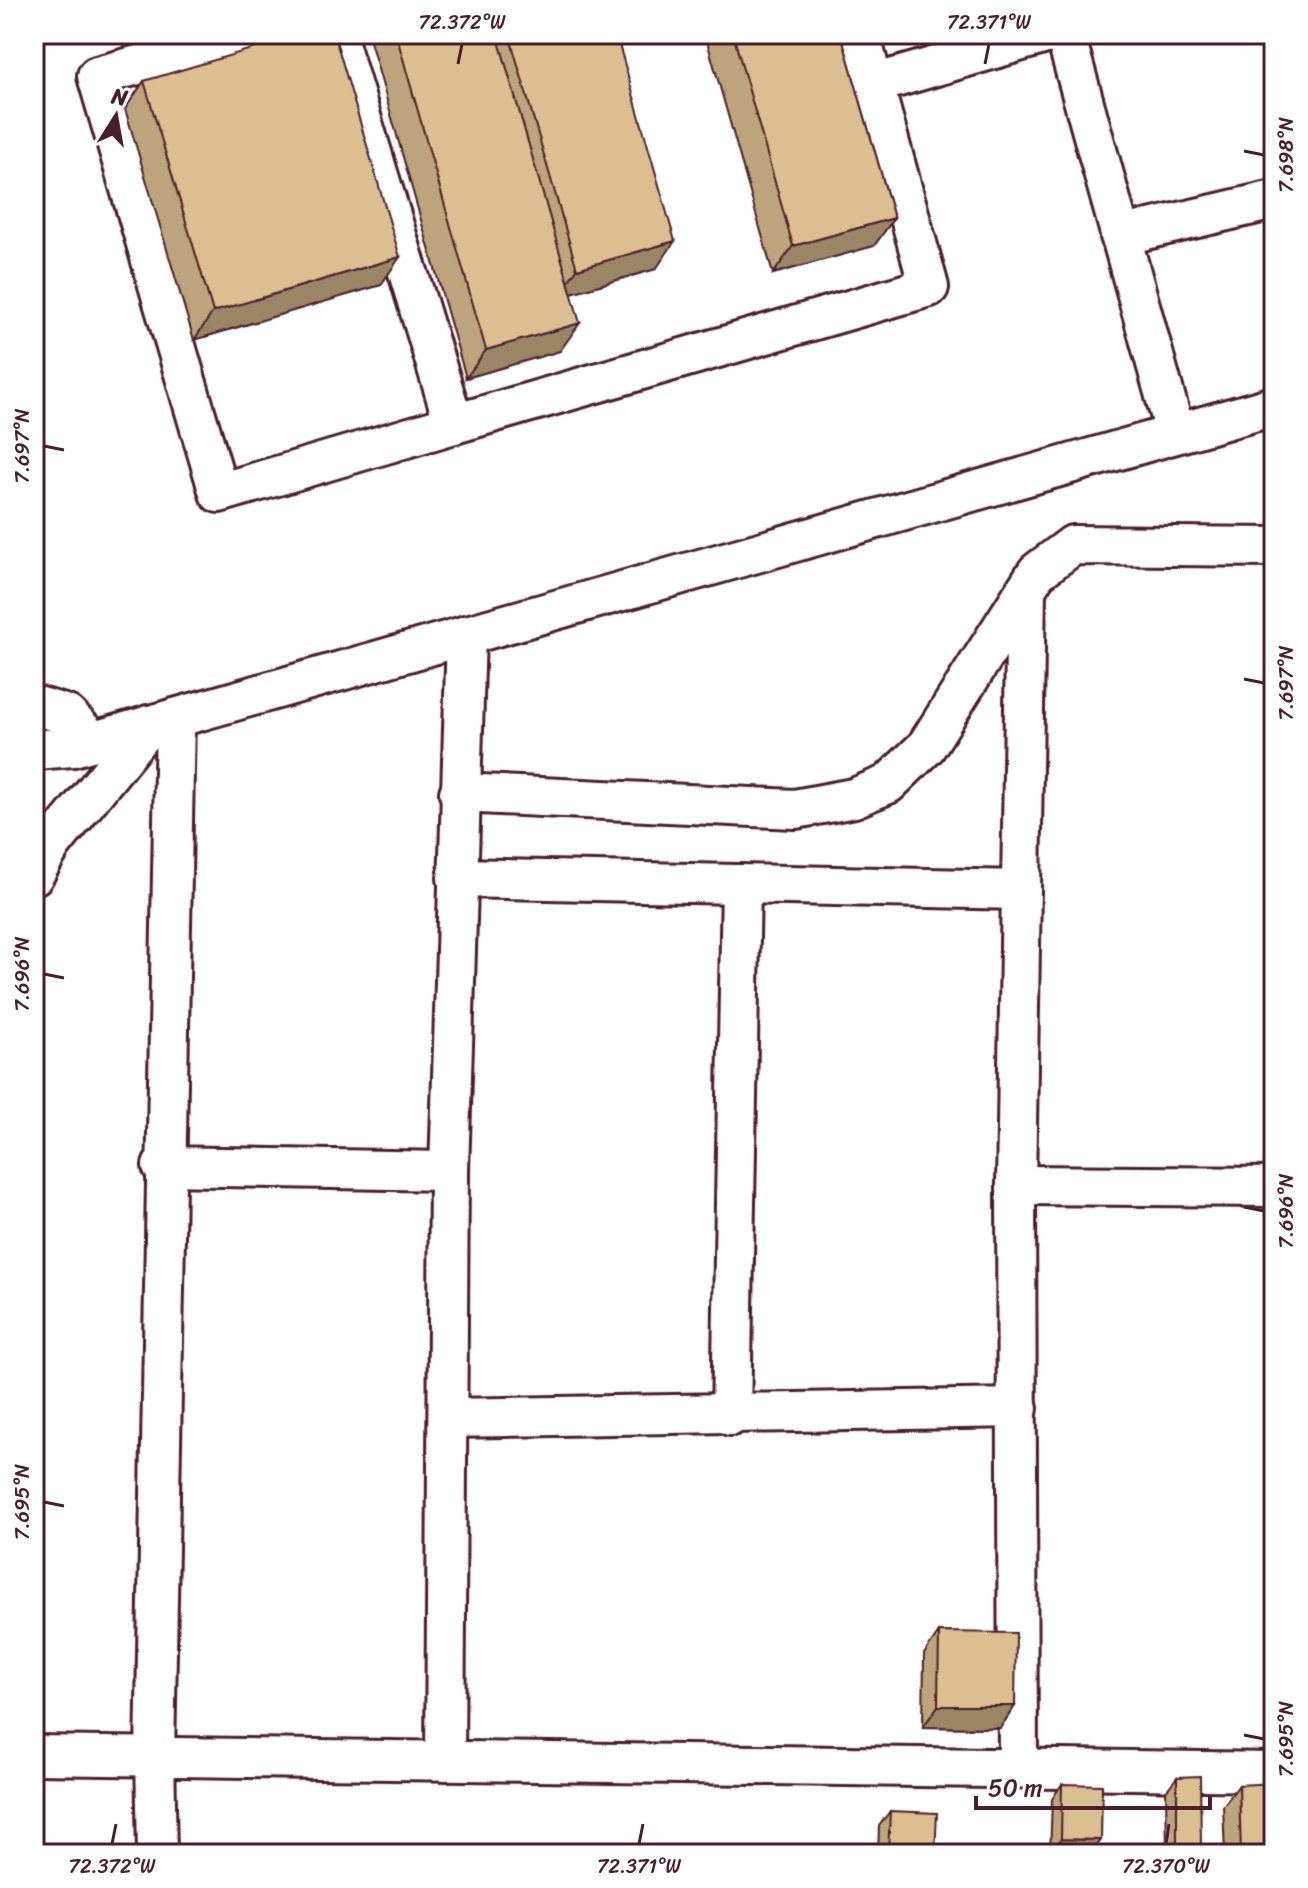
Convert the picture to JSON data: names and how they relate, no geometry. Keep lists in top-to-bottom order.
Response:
{
  "scale_bar": "50 m",
  "north": "top",
  "coordinates": [
    "72.372°W",
    "72.371°W",
    "7.698°N",
    "7.697°N",
    "7.696°N",
    "7.695°N",
    "72.370°W"
  ]
}
